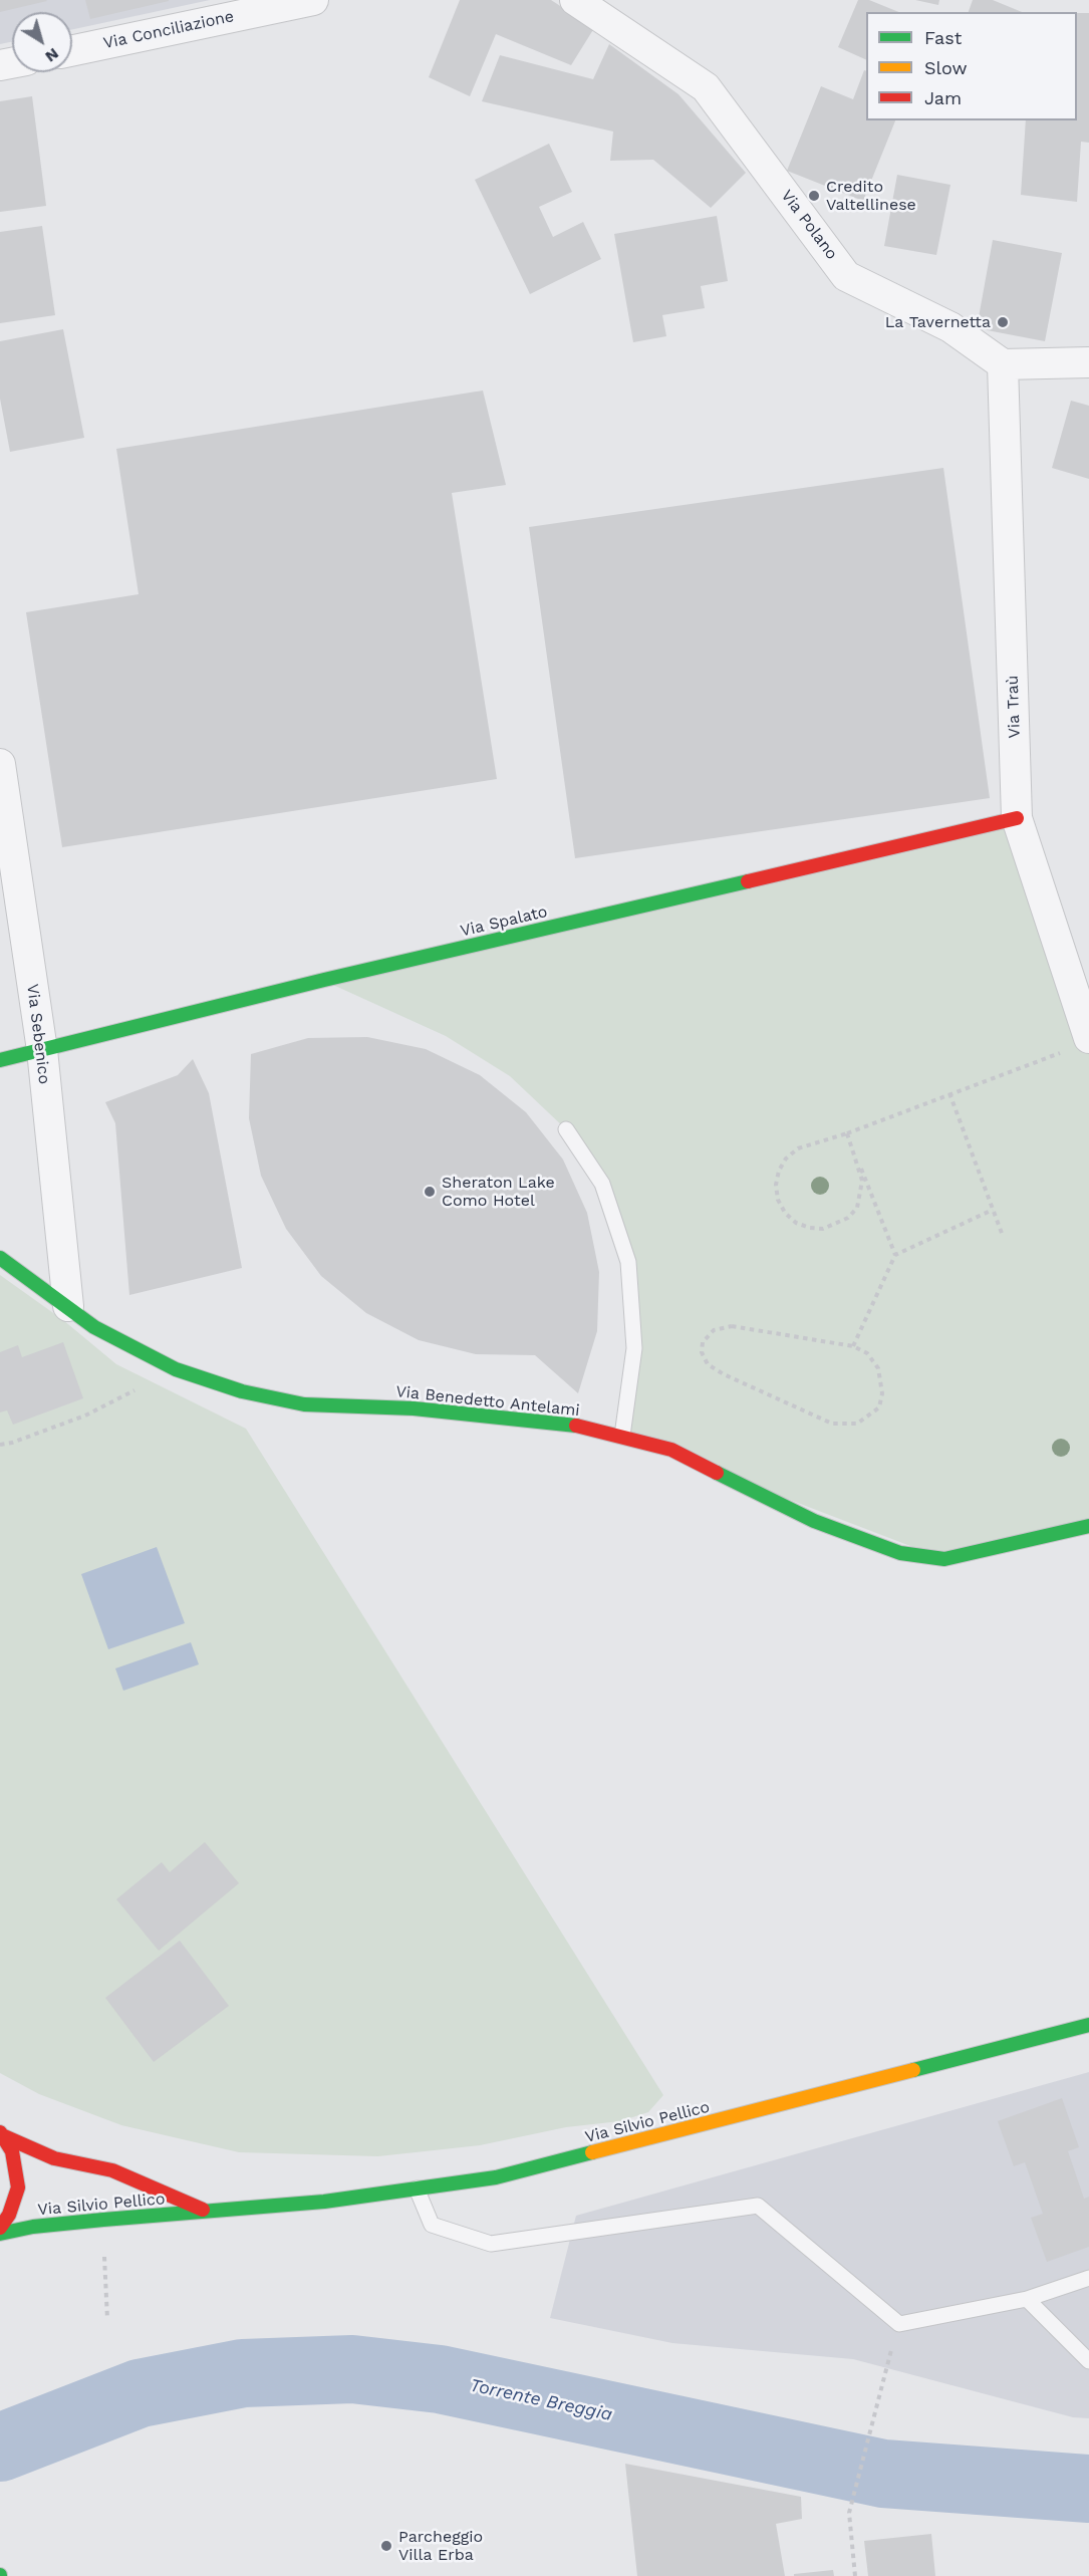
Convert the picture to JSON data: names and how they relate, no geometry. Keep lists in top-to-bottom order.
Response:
{
  "streets": {
    "street": [
      "Via Conciliazione",
      "Via Polano",
      "Via Traù",
      "Via Spalato",
      "Via Sebenico",
      "Via Benedetto Antelami",
      "Via Silvio Pellico"
    ]
  },
  "crossings": [
    ["Via Polano", "Via Traù"],
    ["Via Traù", "Via Spalato"],
    ["Via Spalato", "Via Sebenico"],
    ["Via Sebenico", "Via Benedetto Antelami"]
  ],
  "water": ["Torrente Breggia"],
  "places": [
    "Credito Valtellinese",
    "La Tavernetta",
    "Sheraton Lake Como Hotel",
    "Parcheggio Villa Erba"
  ],
  "legend": ["Fast", "Slow", "Jam"],
  "north": "bottom right"
}
